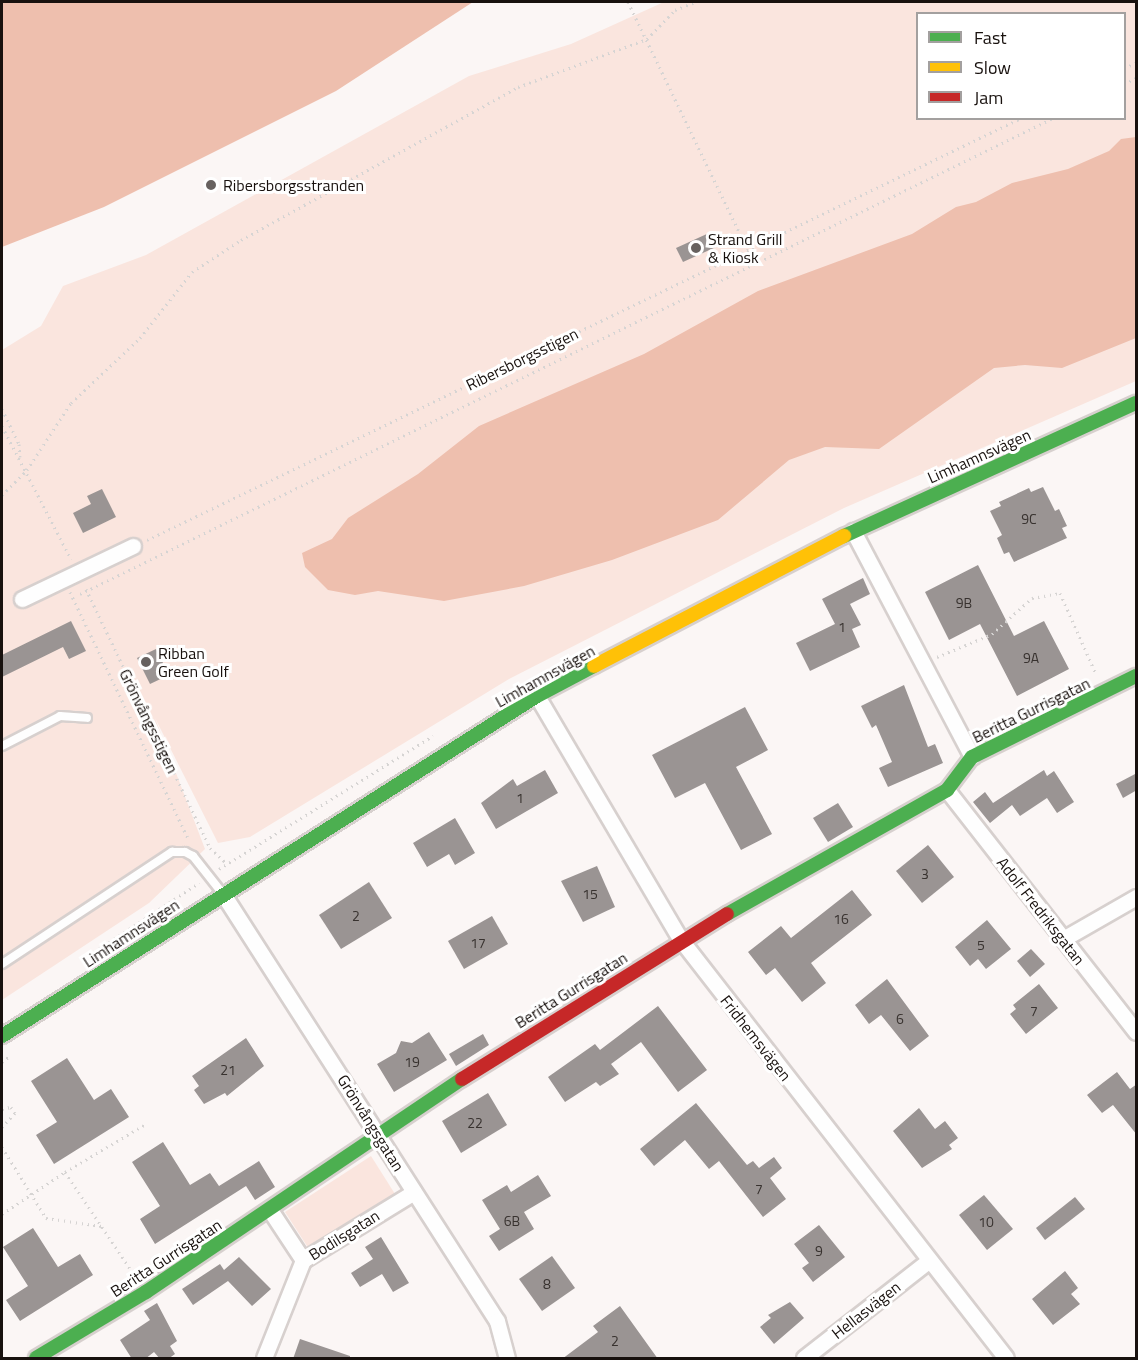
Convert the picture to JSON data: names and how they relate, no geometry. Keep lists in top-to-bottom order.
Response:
{
  "streets": {
    "street": [
      "Limhamnsvägen",
      "Beritta Gurrisgatan",
      "Adolf Fredriksgatan",
      "Fridhemsvägen",
      "Grönvångsgatan",
      "Bodilsgatan",
      "Hellasvägen"
    ],
    "path": ["Ribersborgsstigen", "Grönvångsstigen"]
  },
  "crossings": [
    ["Limhamnsvägen", "Fridhemsvägen"],
    ["Limhamnsvägen", "Grönvångsgatan"],
    ["Beritta Gurrisgatan", "Adolf Fredriksgatan"],
    ["Beritta Gurrisgatan", "Fridhemsvägen"],
    ["Beritta Gurrisgatan", "Grönvångsgatan"],
    ["Fridhemsvägen", "Hellasvägen"],
    ["Grönvångsgatan", "Bodilsgatan"]
  ],
  "places": ["Ribersborgsstranden", "Strand Grill & Kiosk", "Ribban Green Golf"],
  "house_numbers": [
    "9C",
    "9B",
    "1",
    "9A",
    "1",
    "3",
    "15",
    "2",
    "16",
    "17",
    "5",
    "7",
    "6",
    "19",
    "21",
    "22",
    "7",
    "6B",
    "10",
    "9",
    "8",
    "2"
  ],
  "legend": ["Fast", "Slow", "Jam"]
}
